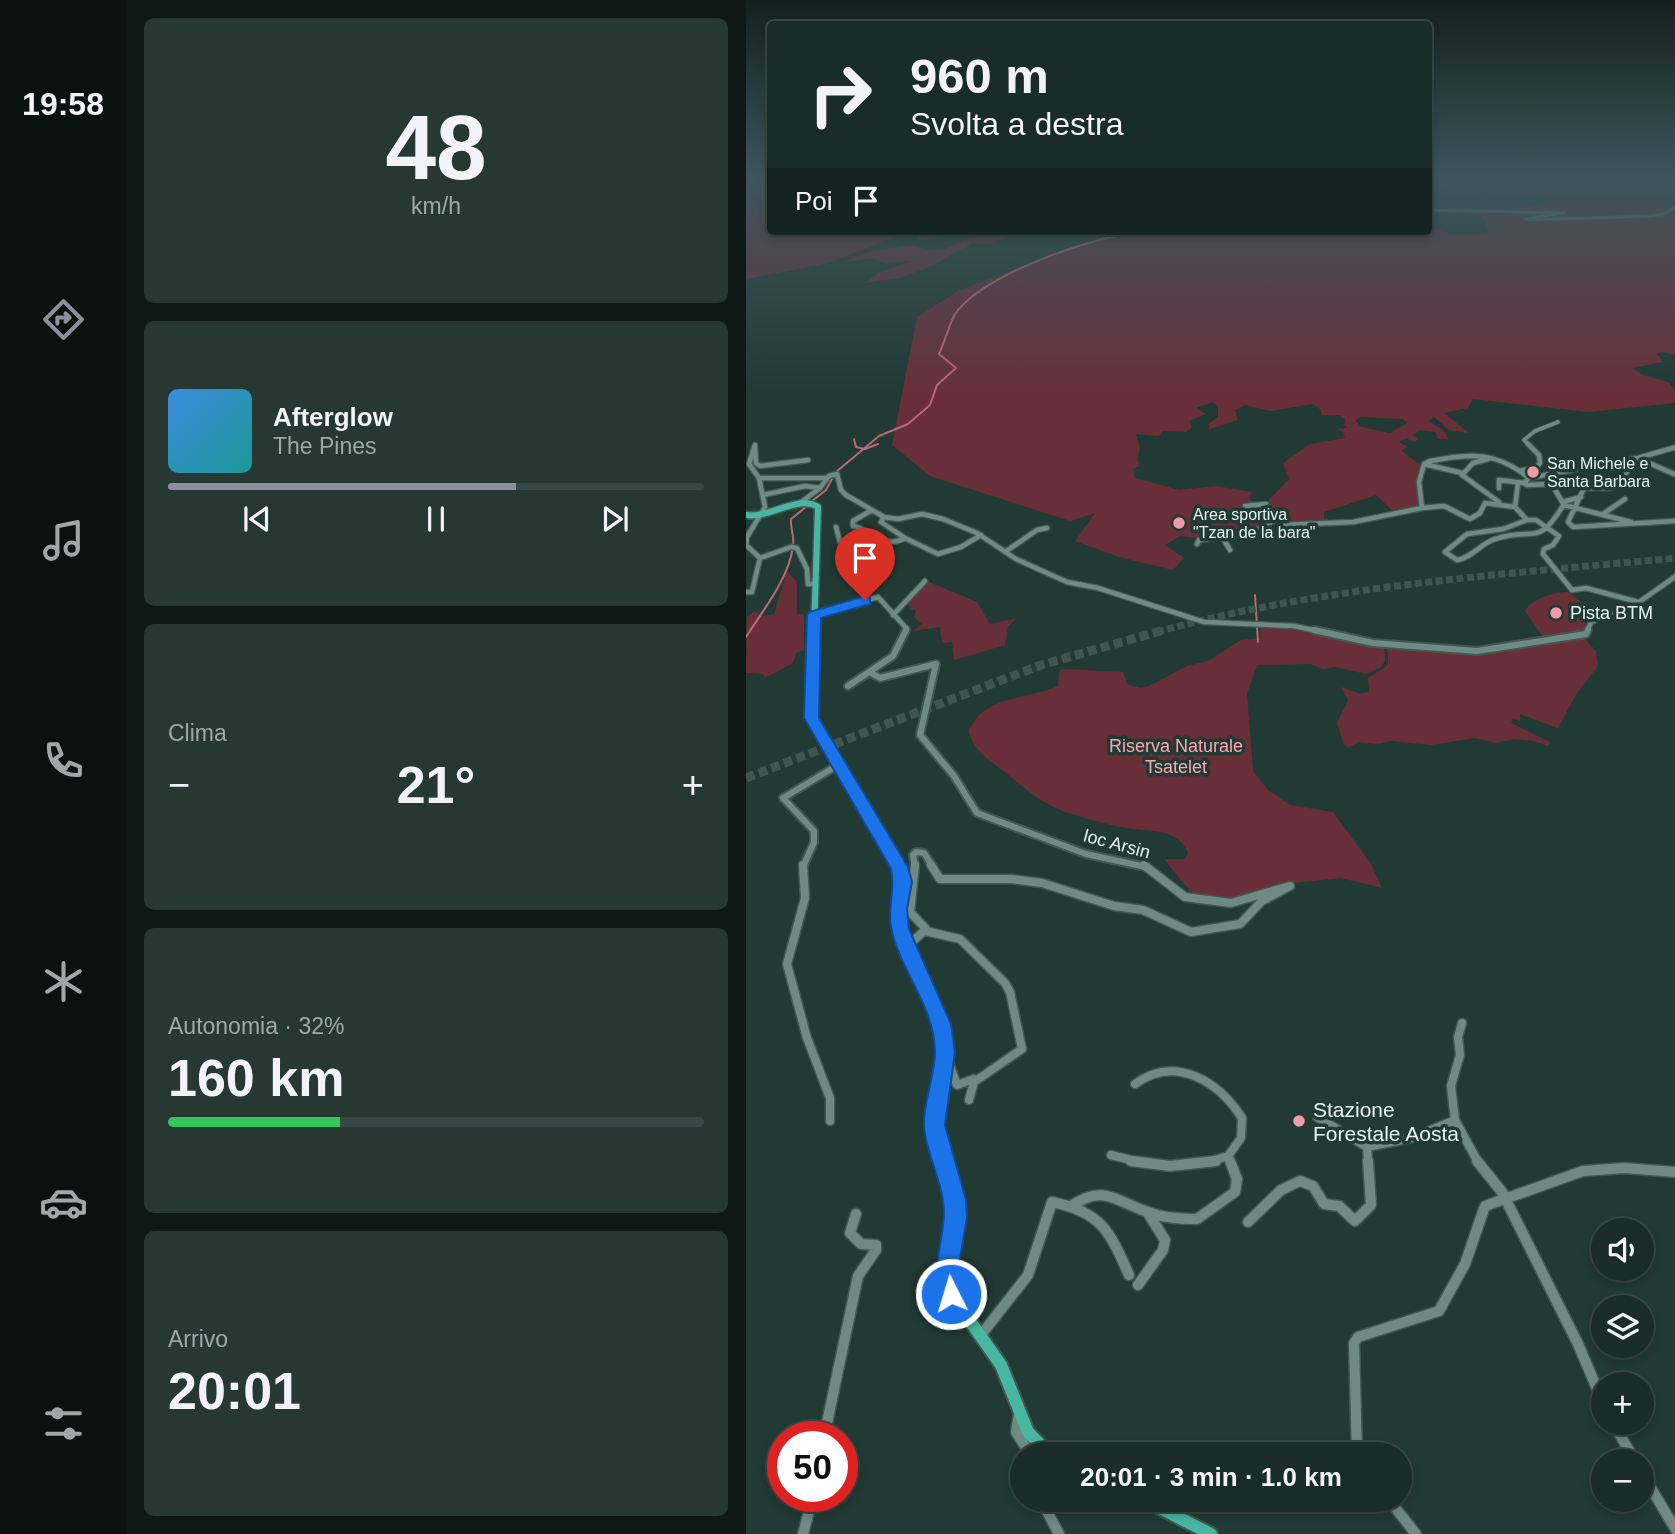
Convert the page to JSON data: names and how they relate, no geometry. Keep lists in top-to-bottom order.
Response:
{
  "streets": {
    "street": ["loc Arsin"]
  },
  "parks": ["Riserva Naturale Tsatelet"],
  "places": [
    "San Michele e Santa Barbara",
    "Area sportiva \"Tzan de la bara\"",
    "Pista BTM",
    "Stazione Forestale Aosta"
  ],
  "page": {
    "tabs": "19:58",
    "tile": [
      ["48", "km/h"],
      "Clima",
      ["Autonomia · 32%", "160 km"],
      ["Arrivo", "20:01"]
    ],
    "turn": ["960 m", "Svolta a destra"],
    "then": "Poi",
    "song": ["Afterglow", "The Pines"],
    "heat": ["−", "21°", "+"],
    "map_buttons": ["+", "−"],
    "limit": "50",
    "trip": "20:01 · 3 min · 1.0 km"
  }
}
